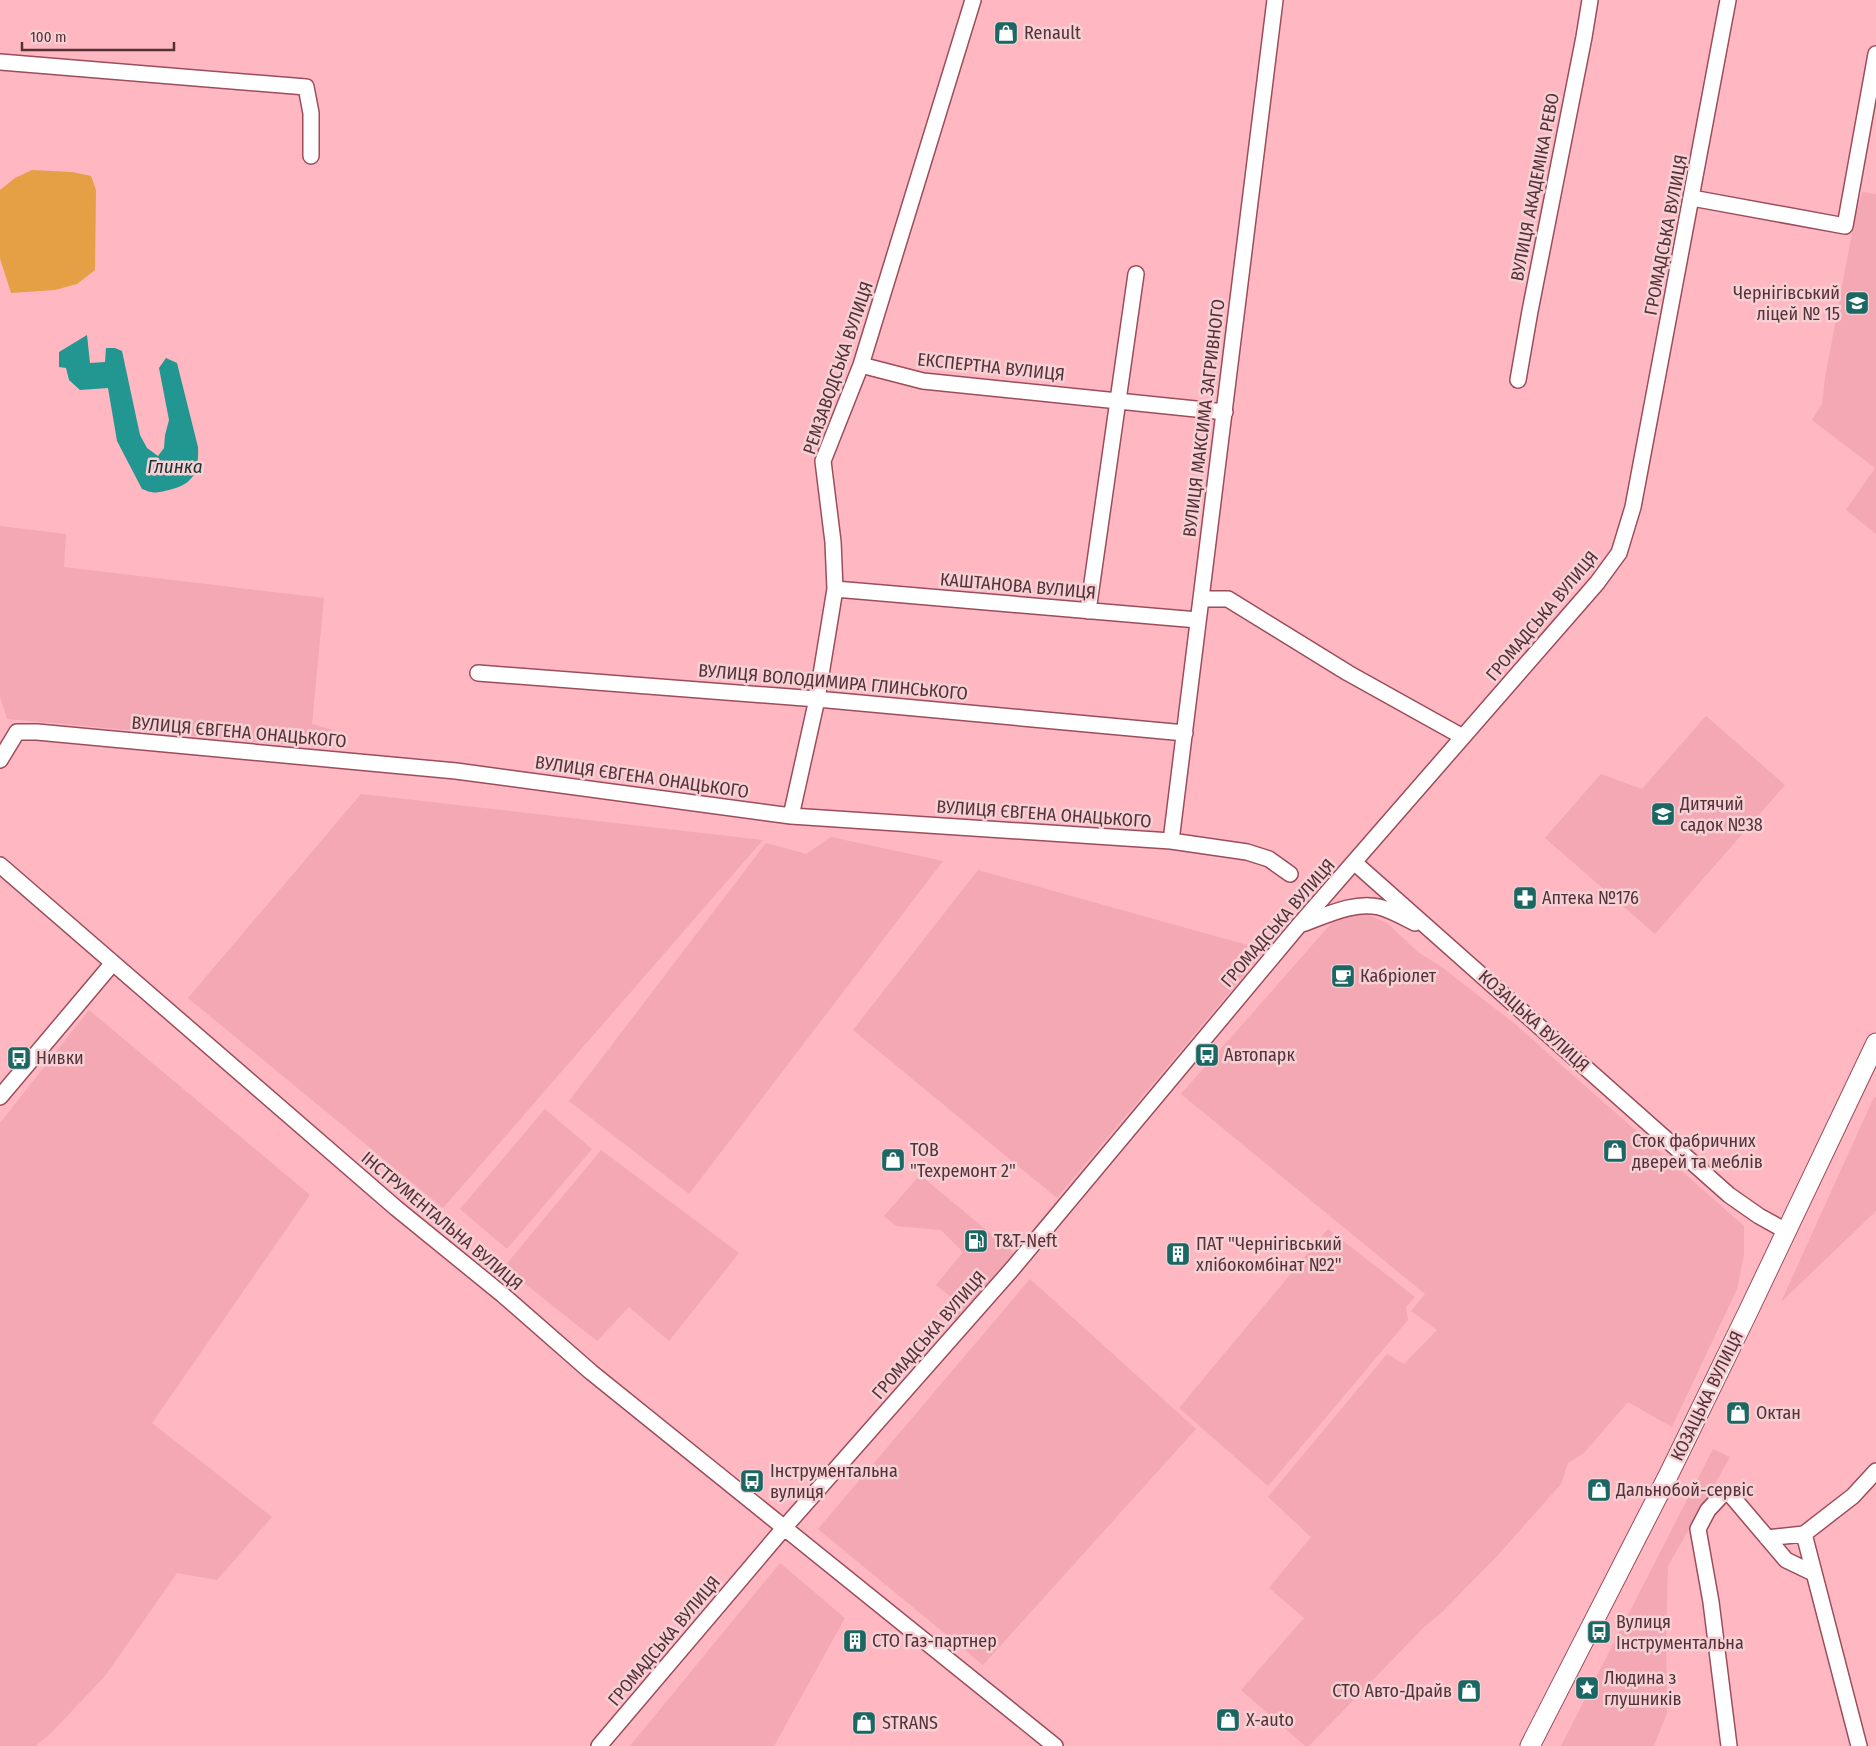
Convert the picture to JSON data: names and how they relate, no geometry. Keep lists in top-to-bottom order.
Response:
{
  "streets": {
    "main road": ["КОЗАЦЬКА ВУЛИЦЯ"],
    "street": [
      "ВУЛИЦЯ АКАДЕМІКА РЕВО",
      "ГРОМАДСЬКА ВУЛИЦЯ",
      "ЕКСПЕРТНА ВУЛИЦЯ",
      "РЕМЗАВОДСЬКА ВУЛИЦЯ",
      "ВУЛИЦЯ МАКСИМА ЗАГРИВНОГО",
      "КАШТАНОВА ВУЛИЦЯ",
      "ВУЛИЦЯ ВОЛОДИМИРА ГЛИНСЬКОГО",
      "ВУЛИЦЯ ЄВГЕНА ОНАЦЬКОГО",
      "ІНСТРУМЕНТАЛЬНА ВУЛИЦЯ"
    ]
  },
  "crossings": [
    ["ГРОМАДСЬКА ВУЛИЦЯ", "КОЗАЦЬКА ВУЛИЦЯ"],
    ["ГРОМАДСЬКА ВУЛИЦЯ", "ІНСТРУМЕНТАЛЬНА ВУЛИЦЯ"],
    ["ЕКСПЕРТНА ВУЛИЦЯ", "РЕМЗАВОДСЬКА ВУЛИЦЯ"],
    ["ЕКСПЕРТНА ВУЛИЦЯ", "ВУЛИЦЯ МАКСИМА ЗАГРИВНОГО"],
    ["РЕМЗАВОДСЬКА ВУЛИЦЯ", "КАШТАНОВА ВУЛИЦЯ"],
    ["РЕМЗАВОДСЬКА ВУЛИЦЯ", "ВУЛИЦЯ ВОЛОДИМИРА ГЛИНСЬКОГО"],
    ["РЕМЗАВОДСЬКА ВУЛИЦЯ", "ВУЛИЦЯ ЄВГЕНА ОНАЦЬКОГО"],
    ["ВУЛИЦЯ МАКСИМА ЗАГРИВНОГО", "КАШТАНОВА ВУЛИЦЯ"],
    ["ВУЛИЦЯ МАКСИМА ЗАГРИВНОГО", "ВУЛИЦЯ ВОЛОДИМИРА ГЛИНСЬКОГО"],
    ["ВУЛИЦЯ МАКСИМА ЗАГРИВНОГО", "ВУЛИЦЯ ЄВГЕНА ОНАЦЬКОГО"]
  ],
  "water": ["Глинка"],
  "places": {
    "shop": [
      "Renault",
      "Сток фабричних дверей та меблів",
      "ТОВ \"Техремонт 2\"",
      "Октан",
      "Дальнобой-сервіс",
      "СТО Авто-Драйв",
      "X-auto",
      "STRANS"
    ],
    "school or university": ["Чернігівський ліцей № 15", "Дитячий садок №38"],
    "pharmacy": ["Аптека №176"],
    "cafe": ["Кабріолет"],
    "bus stop": [
      "Автопарк",
      "Нивки",
      "Інструментальна вулиця",
      "Вулиця Інструментальна"
    ],
    "fuel station": ["T&T-Neft"],
    "building": ["ПАТ \"Чернігівський хлібокомбінат №2\"", "СТО Газ-партнер"],
    "place": ["Людина з глушників"]
  },
  "scale_bar": "100 m"
}
